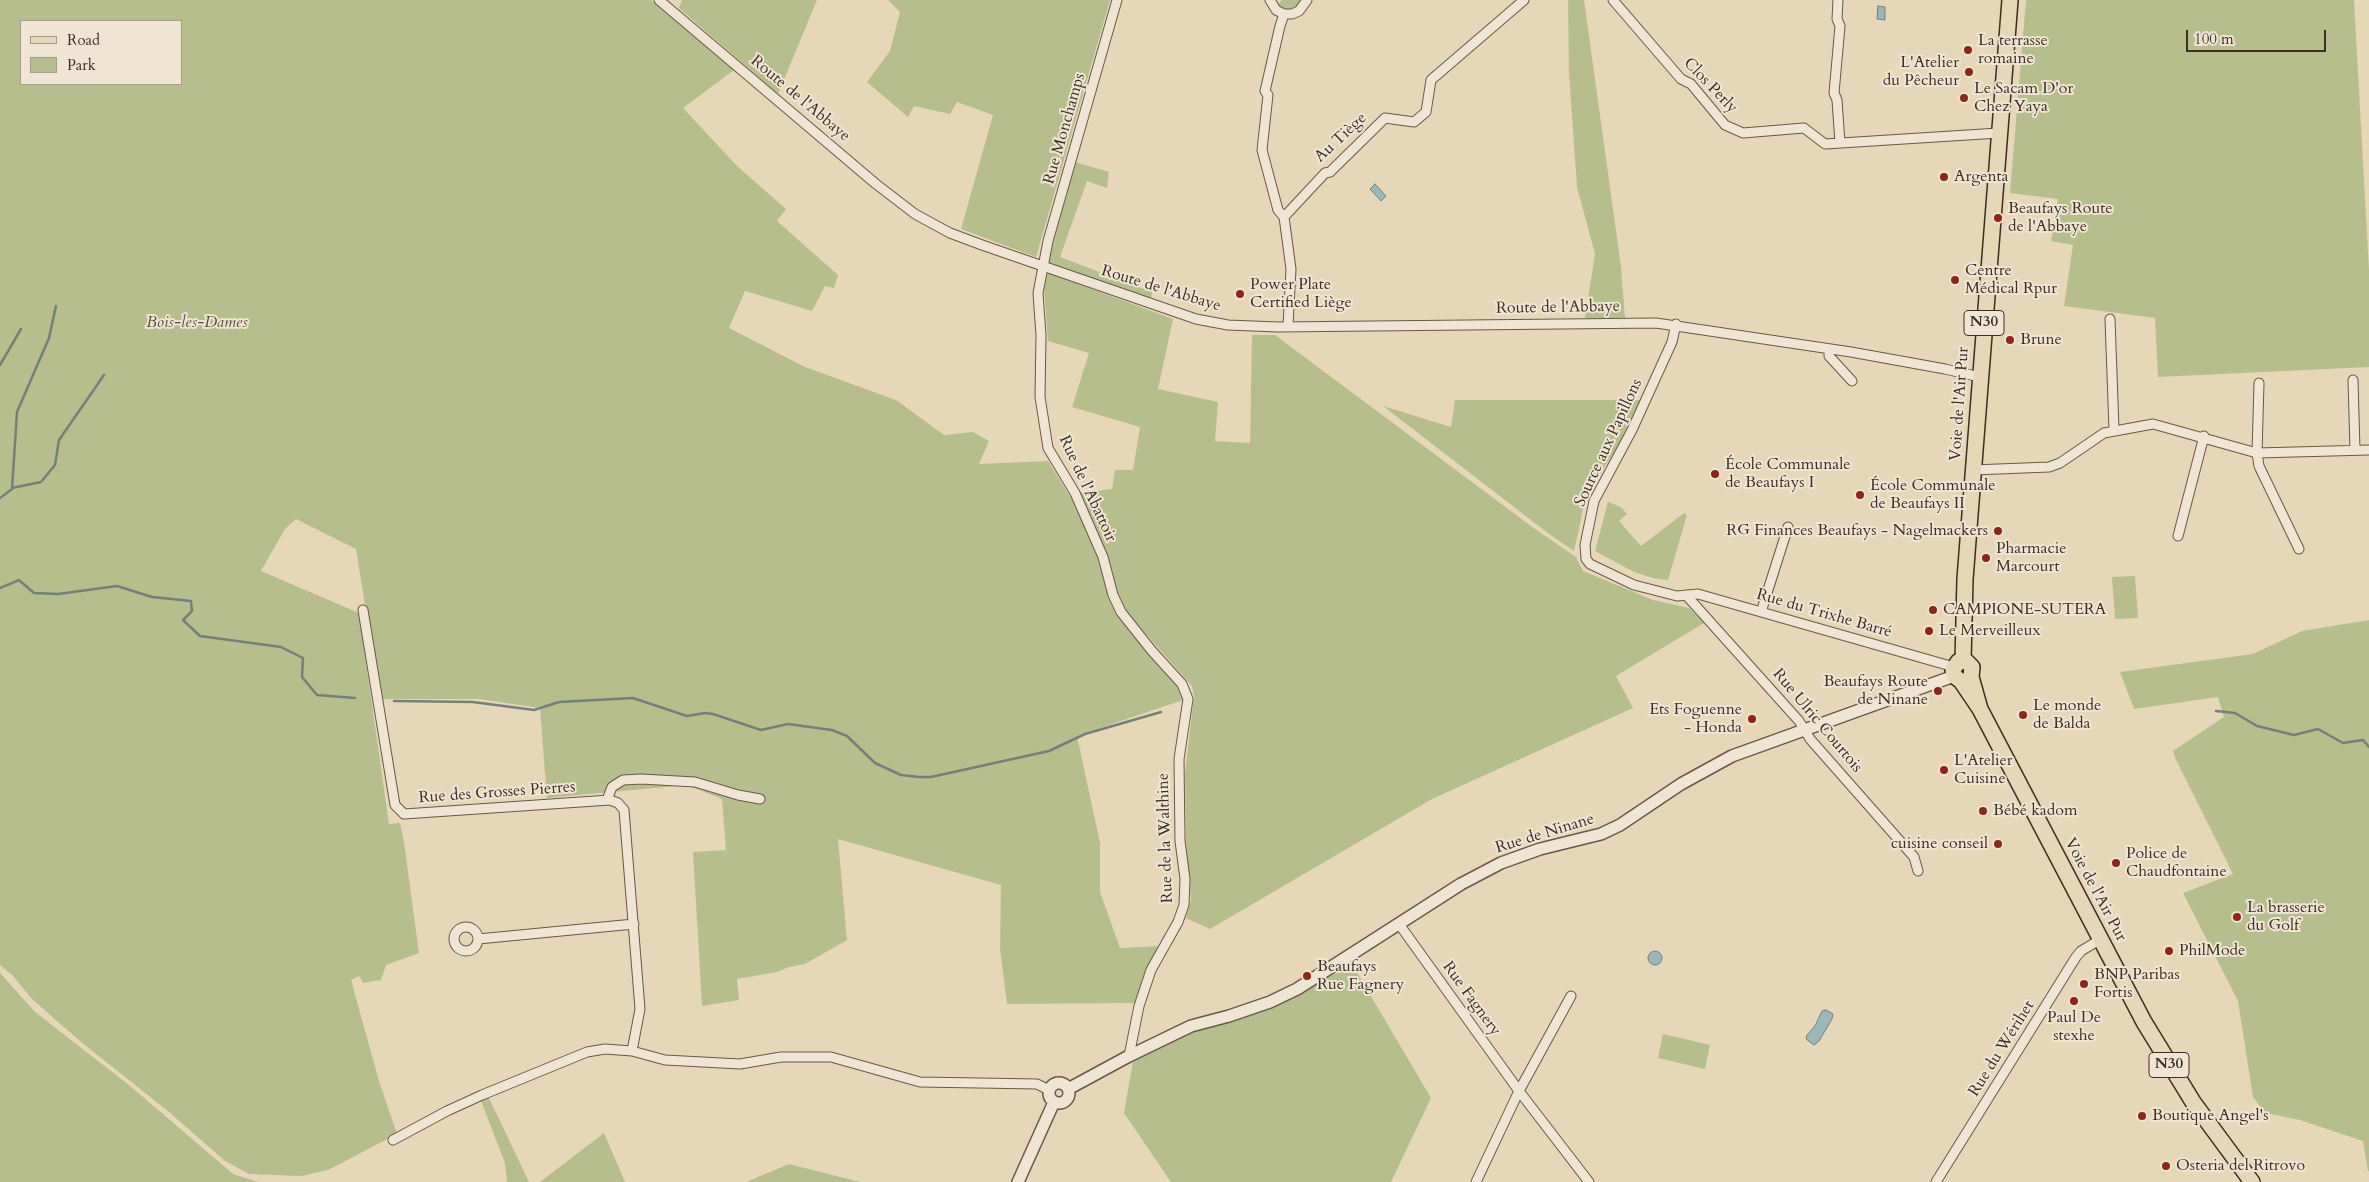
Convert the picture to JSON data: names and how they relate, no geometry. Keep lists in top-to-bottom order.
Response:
{
  "streets": {
    "main road": ["N30", "Voie de l'Air Pur"],
    "street": [
      "Clos Perly",
      "Route de l'Abbaye",
      "Rue Monchamps",
      "Au Tiège",
      "Source aux Papillons",
      "Rue de l'Abattoir",
      "Rue du Trixhe Barré",
      "Rue Ulric Courtois",
      "Rue des Grosses Pierres",
      "Rue de Ninane",
      "Rue de la Walthine",
      "Rue Fagnery",
      "Rue du Wérihet"
    ]
  },
  "crossings": [
    ["Clos Perly", "Voie de l'Air Pur"],
    ["Route de l'Abbaye", "Rue Monchamps"],
    ["Route de l'Abbaye", "Voie de l'Air Pur"],
    ["Route de l'Abbaye", "Source aux Papillons"],
    ["Route de l'Abbaye", "Rue de l'Abattoir"],
    ["Rue Monchamps", "Rue de l'Abattoir"],
    ["Voie de l'Air Pur", "Rue du Trixhe Barré"],
    ["Voie de l'Air Pur", "Rue de Ninane"],
    ["Voie de l'Air Pur", "Rue du Wérihet"],
    ["Source aux Papillons", "Rue du Trixhe Barré"],
    ["Source aux Papillons", "Rue Ulric Courtois"],
    ["Rue de l'Abattoir", "Rue de la Walthine"],
    ["Rue du Trixhe Barré", "Rue Ulric Courtois"],
    ["Rue du Trixhe Barré", "Rue de Ninane"],
    ["Rue Ulric Courtois", "Rue de Ninane"],
    ["Rue de Ninane", "Rue de la Walthine"],
    ["Rue de Ninane", "Rue Fagnery"]
  ],
  "parks": ["Bois-les-Dames"],
  "places": [
    "La terrasse romaine",
    "L'Atelier du Pêcheur",
    "Le Sacam D'or Chez Yaya",
    "Argenta",
    "Beaufays Route de l'Abbaye",
    "Centre Médical Rpur",
    "Power Plate Certified Liège",
    "Brune",
    "École Communale de Beaufays I",
    "École Communale de Beaufays II",
    "RG Finances Beaufays - Nagelmackers",
    "Pharmacie Marcourt",
    "CAMPIONE-SUTERA",
    "Le Merveilleux",
    "Beaufays Route de Ninane",
    "Le monde de Balda",
    "Ets Foguenne - Honda",
    "L'Atelier Cuisine",
    "Bébé kadom",
    "cuisine conseil",
    "Police de Chaudfontaine",
    "La brasserie du Golf",
    "PhilMode",
    "Beaufays Rue Fagnery",
    "BNP Paribas Fortis",
    "Paul De stexhe",
    "Boutique Angel's",
    "Osteria del Ritrovo"
  ],
  "legend": ["Road", "Park"],
  "scale_bar": "100 m"
}
